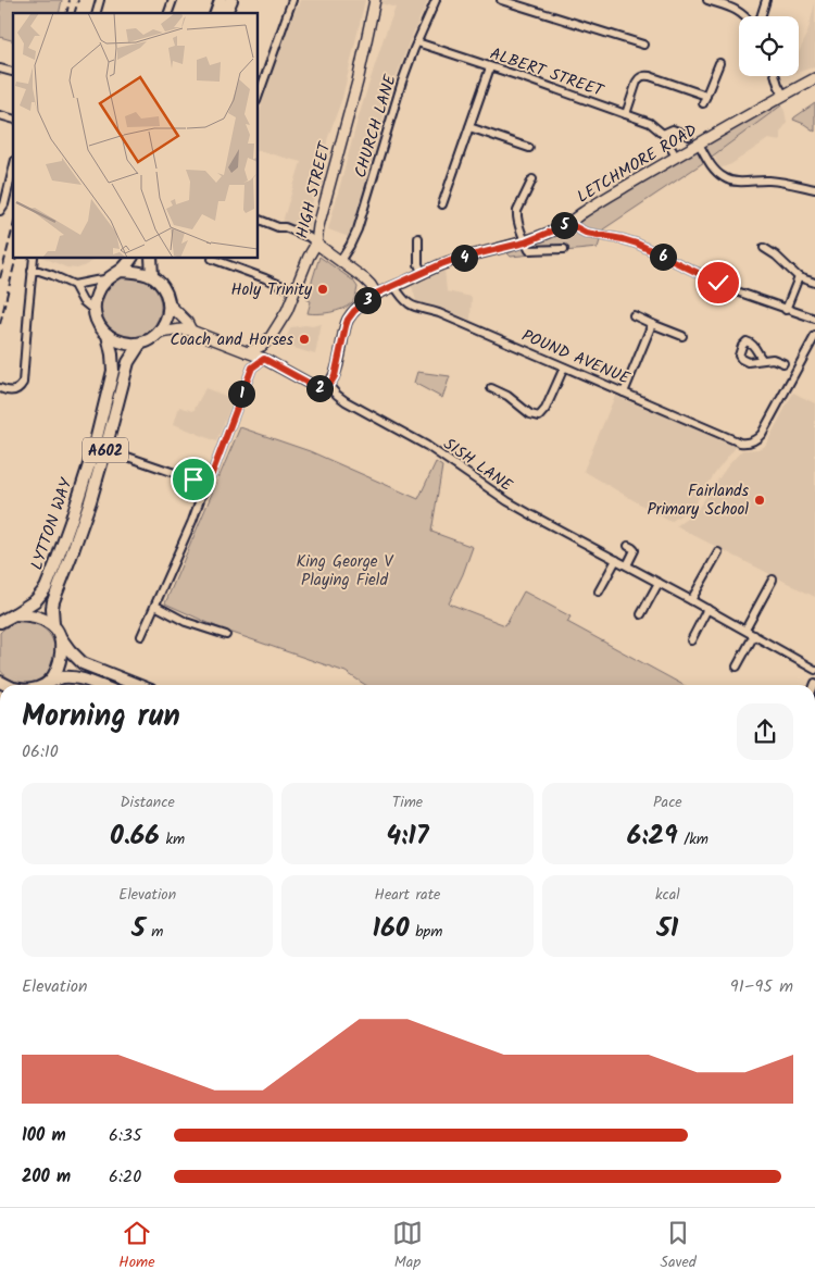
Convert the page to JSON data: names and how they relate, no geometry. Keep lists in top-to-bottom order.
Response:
{
  "streets": {
    "main road": ["A602", "LYTTON WAY"],
    "street": [
      "ALBERT STREET",
      "CHURCH LANE",
      "LETCHMORE ROAD",
      "HIGH STREET",
      "POUND AVENUE",
      "SISH LANE"
    ]
  },
  "crossings": [
    ["ALBERT STREET", "CHURCH LANE"],
    ["ALBERT STREET", "LETCHMORE ROAD"],
    ["LETCHMORE ROAD", "POUND AVENUE"],
    ["LETCHMORE ROAD", "SISH LANE"],
    ["HIGH STREET", "LYTTON WAY"]
  ],
  "parks": ["King George V Playing Field"],
  "places": ["Holy Trinity", "Coach and Horses", "Fairlands Primary School"],
  "page": {
    "pins": [
      "5",
      "6",
      "4",
      "3",
      "2",
      "1"
    ],
    "heading": ["Morning run", "06:10"],
    "stats": [
      ["Distance", "0.66 km"],
      ["Time", "4:17"],
      ["Pace", "6:29 /km"],
      ["Elevation", "5 m"],
      ["Heart rate", "160 bpm"],
      ["kcal", "51"]
    ],
    "chart": ["Elevation", "91–95 m"],
    "list": [
      {
        "name": "100 m",
        "note": "6:35"
      },
      {
        "name": "200 m",
        "note": "6:20"
      }
    ],
    "tabs": ["Home", "Map", "Saved"]
  }
}
